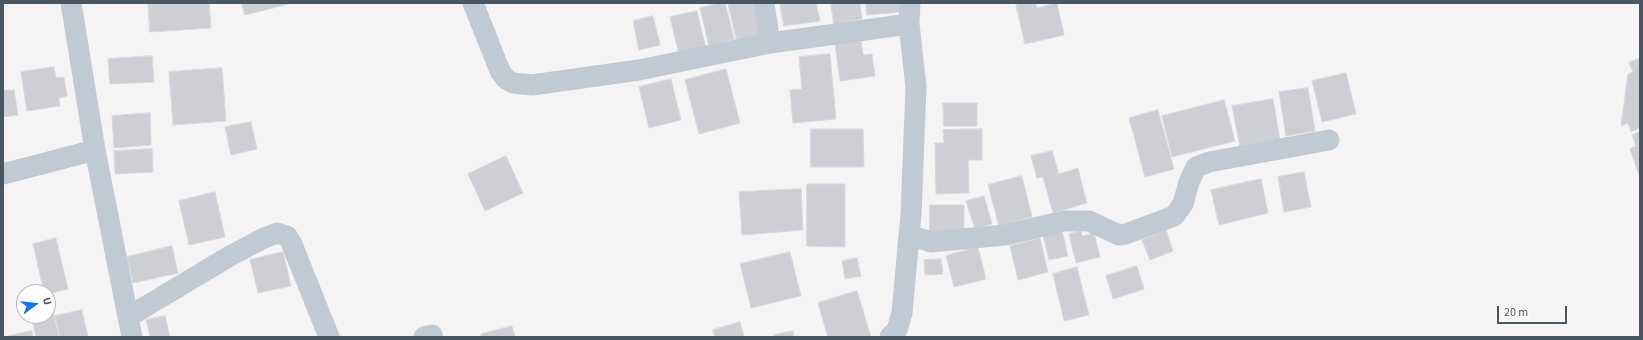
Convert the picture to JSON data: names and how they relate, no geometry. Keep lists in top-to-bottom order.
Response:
{
  "scale_bar": "20 m",
  "north": "right"
}
